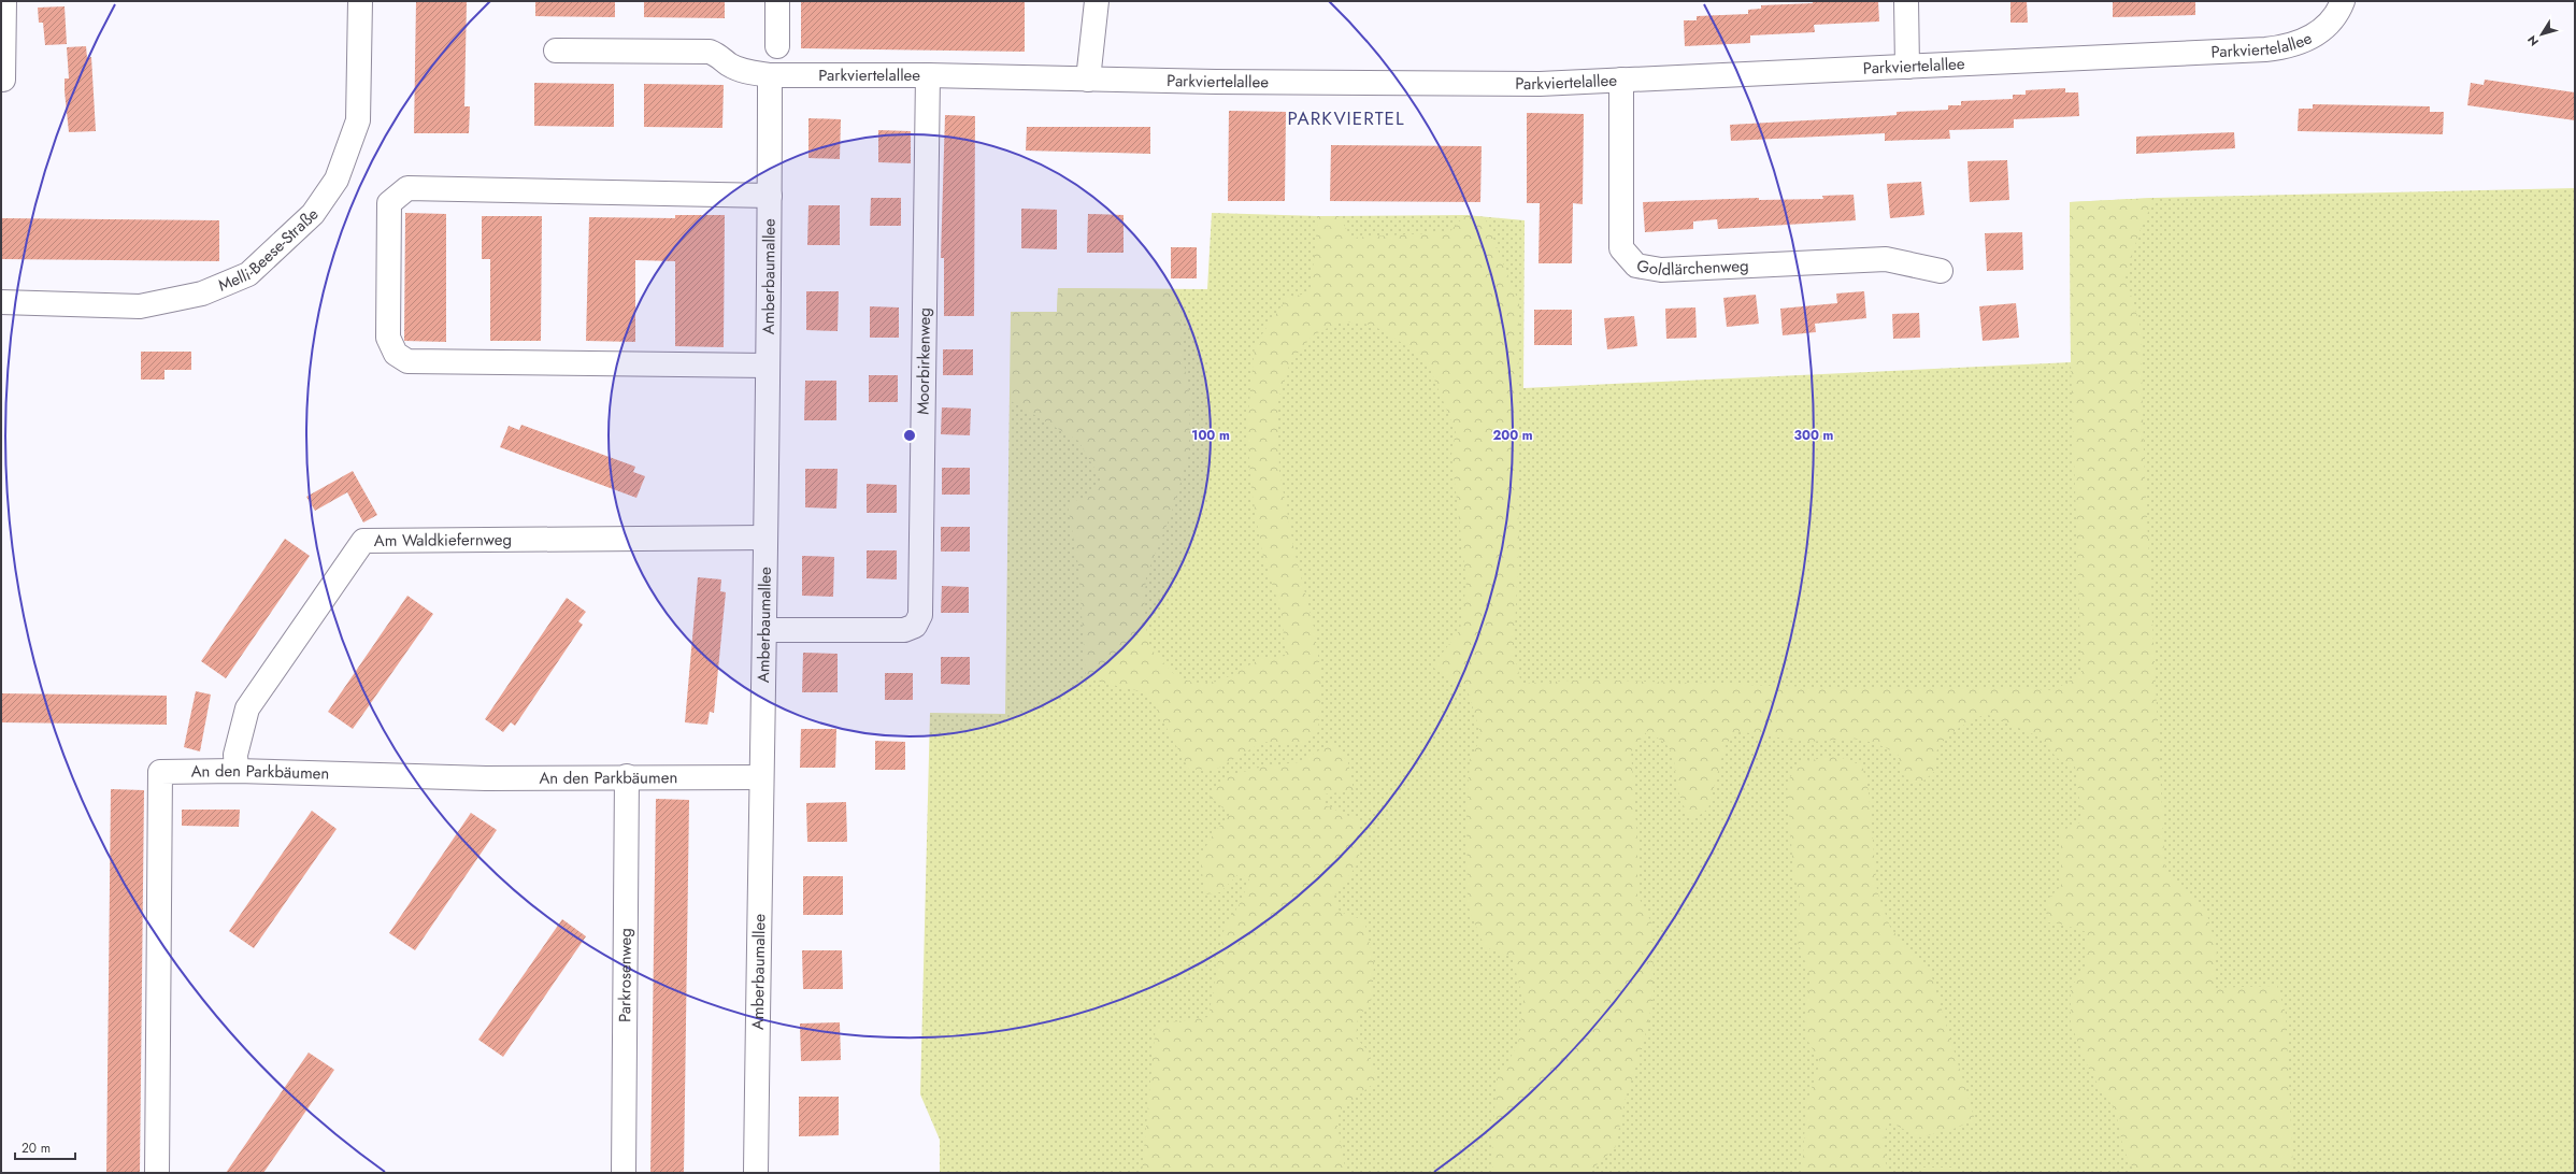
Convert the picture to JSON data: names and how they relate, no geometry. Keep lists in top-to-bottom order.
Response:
{
  "streets": {
    "street": [
      "Parkviertelallee",
      "Melli-Beese-Straße",
      "Goldlärchenweg",
      "Amberbaumallee",
      "Moorbirkenweg",
      "Am Waldkiefernweg",
      "An den Parkbäumen",
      "Parkrosenweg"
    ]
  },
  "crossings": [
    ["Parkviertelallee", "Goldlärchenweg"],
    ["Parkviertelallee", "Amberbaumallee"],
    ["Parkviertelallee", "Moorbirkenweg"],
    ["Amberbaumallee", "Moorbirkenweg"],
    ["Amberbaumallee", "Am Waldkiefernweg"],
    ["Amberbaumallee", "An den Parkbäumen"],
    ["Am Waldkiefernweg", "An den Parkbäumen"],
    ["An den Parkbäumen", "Parkrosenweg"]
  ],
  "districts": ["PARKVIERTEL"],
  "scale_bar": "20 m",
  "north": "bottom left",
  "rings": ["100 m", "200 m", "300 m"]
}
